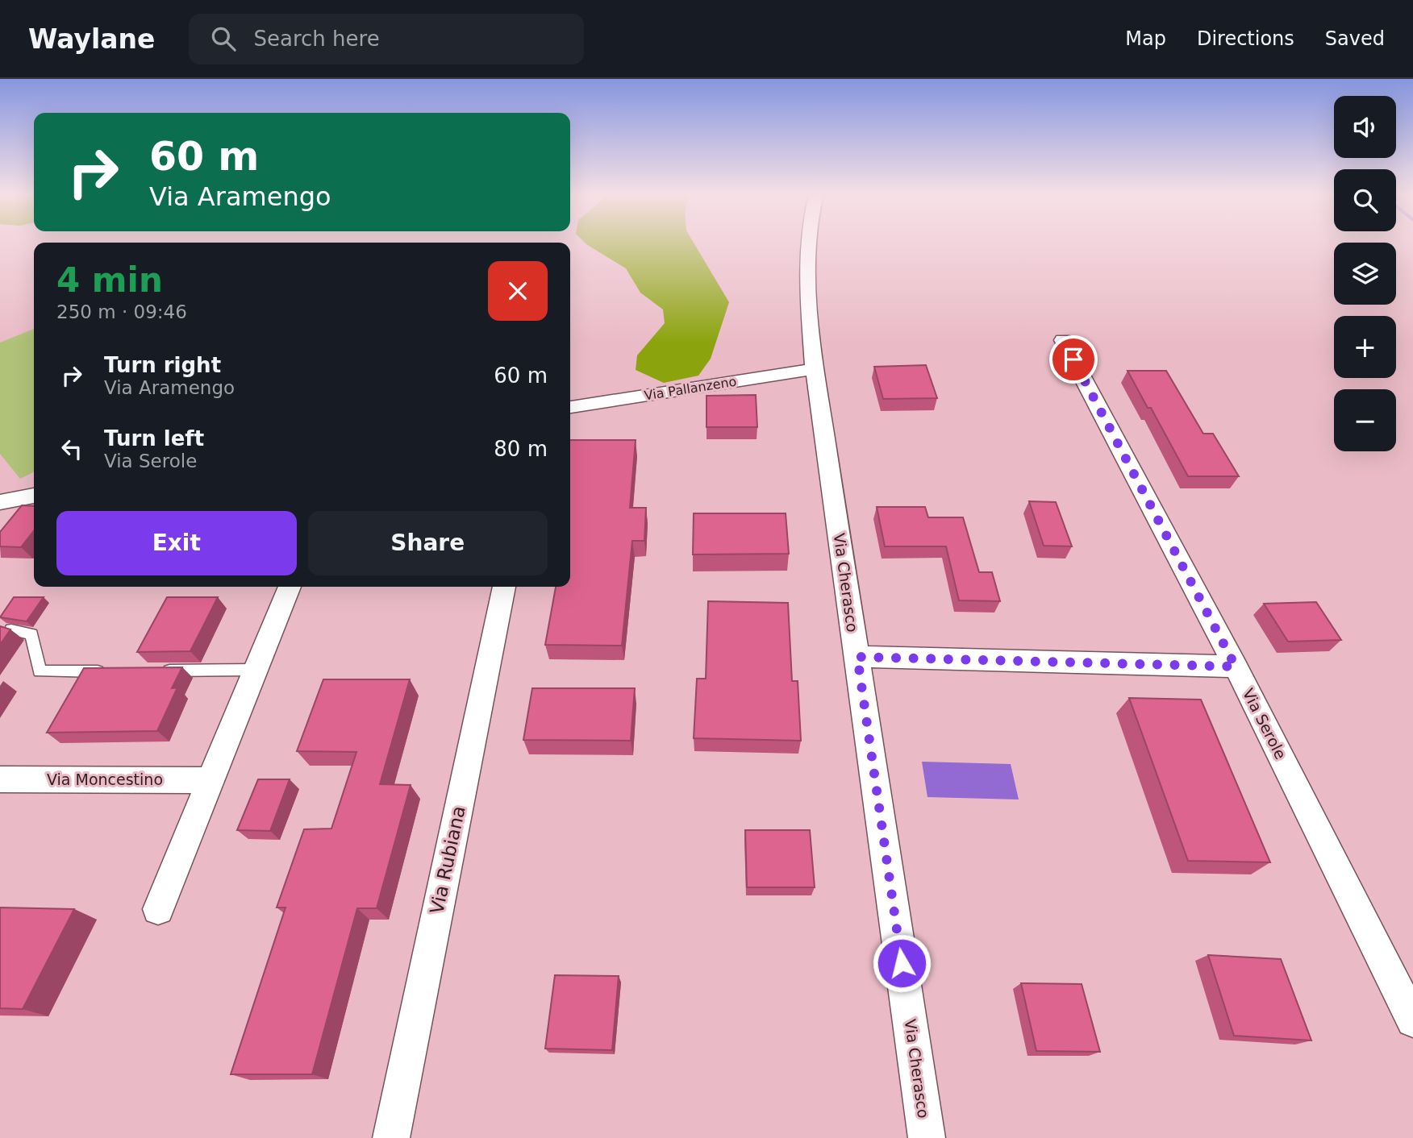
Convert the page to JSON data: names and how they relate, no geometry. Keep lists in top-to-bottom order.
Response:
{
  "streets": {
    "street": [
      "Via Pallanzeno",
      "Via Cherasco",
      "Via Serole",
      "Via Moncestino",
      "Via Rubiana"
    ]
  },
  "crossings": [
    ["Via Pallanzeno", "Via Cherasco"]
  ],
  "page": {
    "header": "Waylane",
    "search": "Search here",
    "nav": ["Map", "Directions", "Saved"],
    "map_buttons": ["+", "−"],
    "turn": ["60 m", "Via Aramengo"],
    "heading": ["4 min", "250 m · 09:46"],
    "list": [
      {
        "name": "Turn right",
        "note": "Via Aramengo",
        "value": "60 m"
      },
      {
        "name": "Turn left",
        "note": "Via Serole",
        "value": "80 m"
      }
    ],
    "buttons": ["Exit", "Share"]
  }
}
